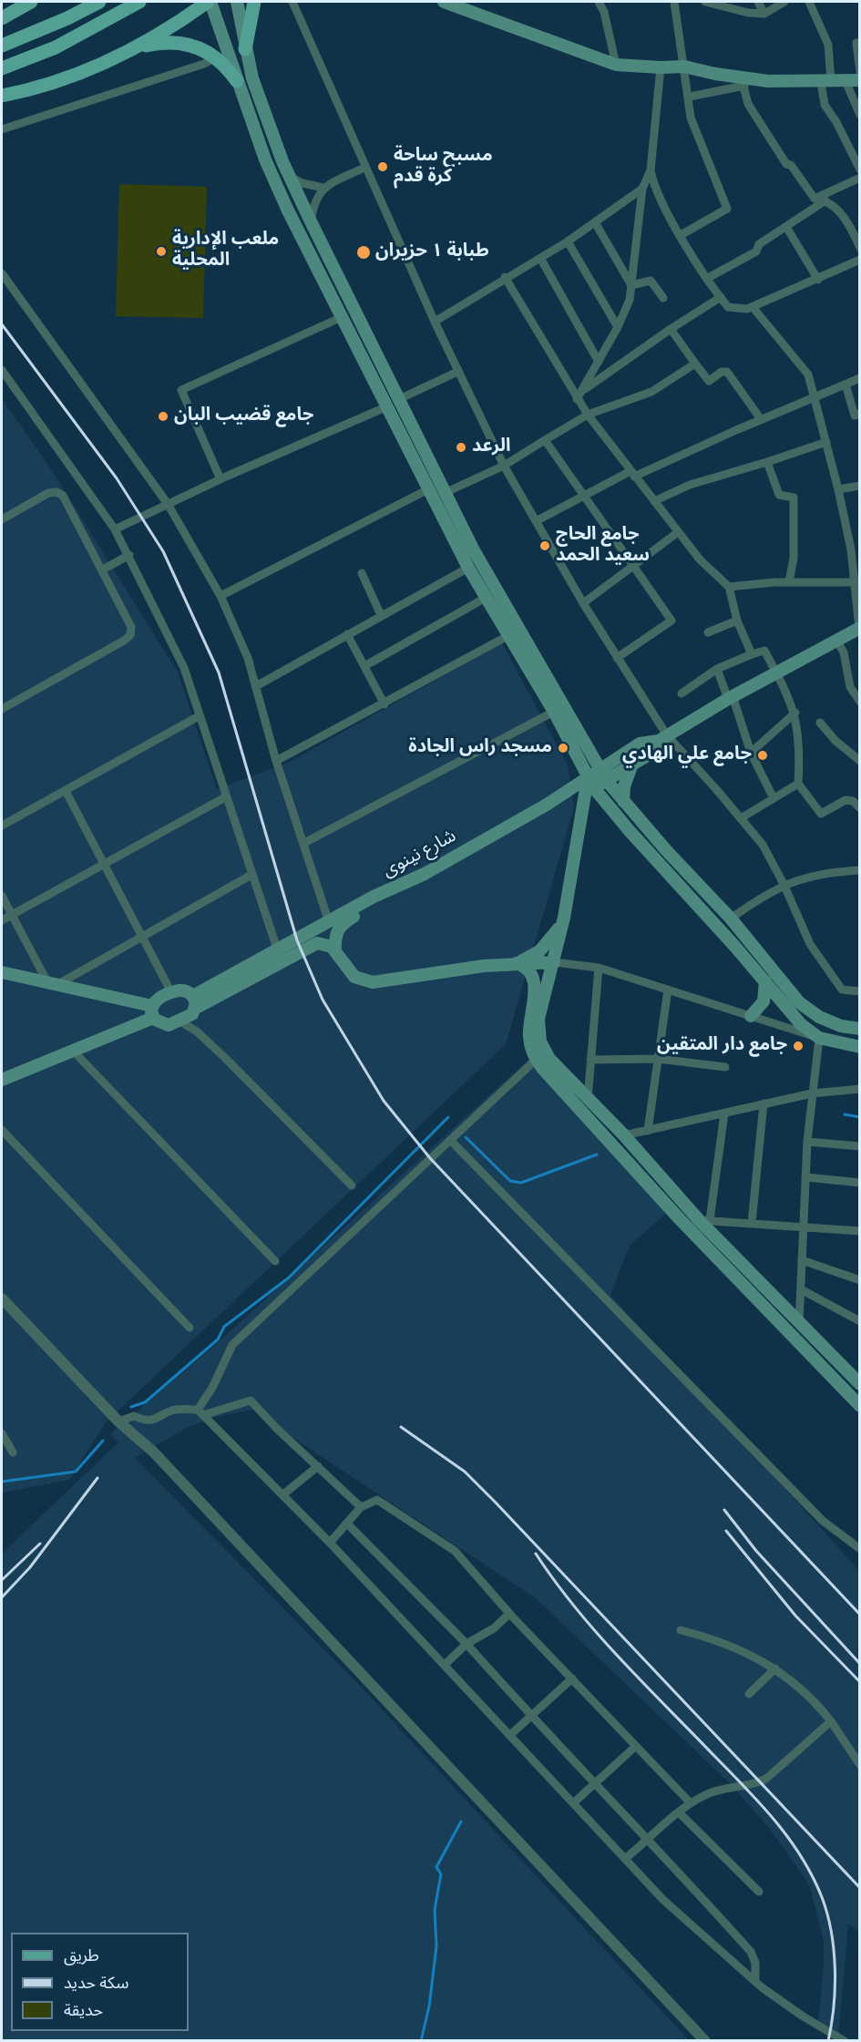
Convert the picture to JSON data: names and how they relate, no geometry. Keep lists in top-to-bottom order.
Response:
{
  "streets": {
    "main road": ["شارع نينوى"]
  },
  "places": [
    "مسبح ساحة كرة قدم",
    "ملعب الإدارية المحلية",
    "طبابة ١ حزيران",
    "جامع قضيب البان",
    "الرعد",
    "جامع الحاج سعيد الحمد",
    "مسجد راس الجادة",
    "جامع علي الهادي",
    "جامع دار المتقين"
  ],
  "legend": ["طريق", "سكة حديد", "حديقة"]
}
